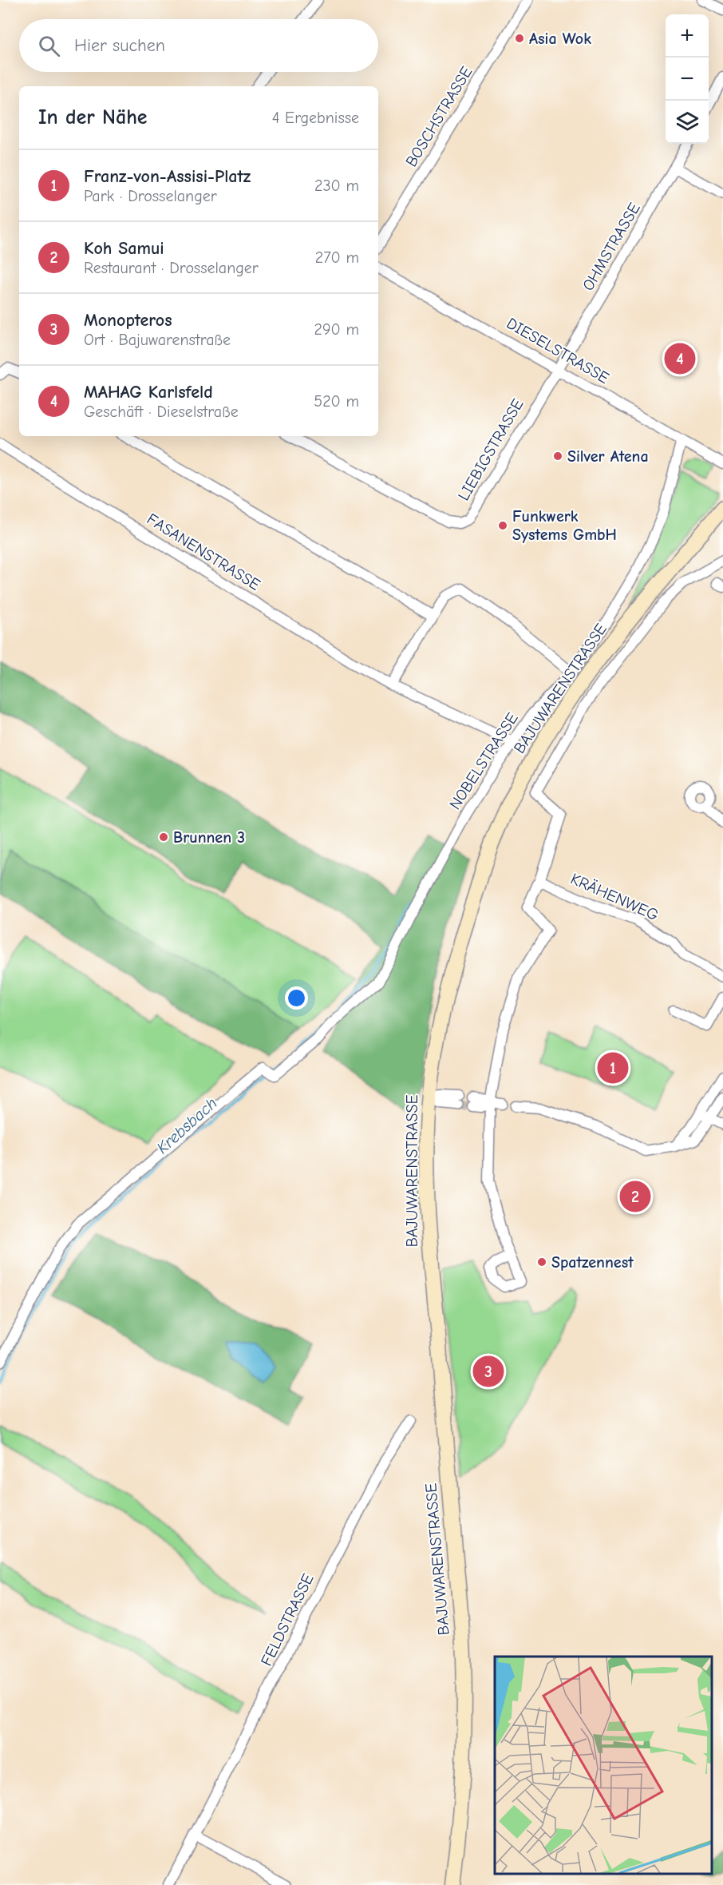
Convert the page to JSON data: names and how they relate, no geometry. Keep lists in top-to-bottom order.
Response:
{
  "streets": {
    "main road": ["BAJUWARENSTRASSE"],
    "street": [
      "BOSCHSTRASSE",
      "OHMSTRASSE",
      "DIESELSTRASSE",
      "LIEBIGSTRASSE",
      "FASANENSTRASSE",
      "NOBELSTRASSE",
      "KRÄHENWEG",
      "FELDSTRASSE"
    ]
  },
  "crossings": [
    ["OHMSTRASSE", "DIESELSTRASSE"],
    ["OHMSTRASSE", "LIEBIGSTRASSE"],
    ["DIESELSTRASSE", "LIEBIGSTRASSE"],
    ["DIESELSTRASSE", "NOBELSTRASSE"],
    ["FASANENSTRASSE", "NOBELSTRASSE"]
  ],
  "water": ["Krebsbach"],
  "places": [
    "Asia Wok",
    "Silver Atena",
    "Funkwerk Systems GmbH",
    "Brunnen 3",
    "Spatzennest"
  ],
  "page": {
    "map_buttons": ["+", "−"],
    "search": "Hier suchen",
    "heading": ["In der Nähe", "4 Ergebnisse"],
    "list": [
      {
        "mark": "1",
        "name": "Franz-von-Assisi-Platz",
        "note": "Park · Drosselanger",
        "value": "230 m"
      },
      {
        "mark": "2",
        "name": "Koh Samui",
        "note": "Restaurant · Drosselanger",
        "value": "270 m"
      },
      {
        "mark": "3",
        "name": "Monopteros",
        "note": "Ort · Bajuwarenstraße",
        "value": "290 m"
      },
      {
        "mark": "4",
        "name": "MAHAG Karlsfeld",
        "note": "Geschäft · Dieselstraße",
        "value": "520 m"
      }
    ],
    "pins": [
      "4",
      "1",
      "2",
      "3"
    ]
  }
}
